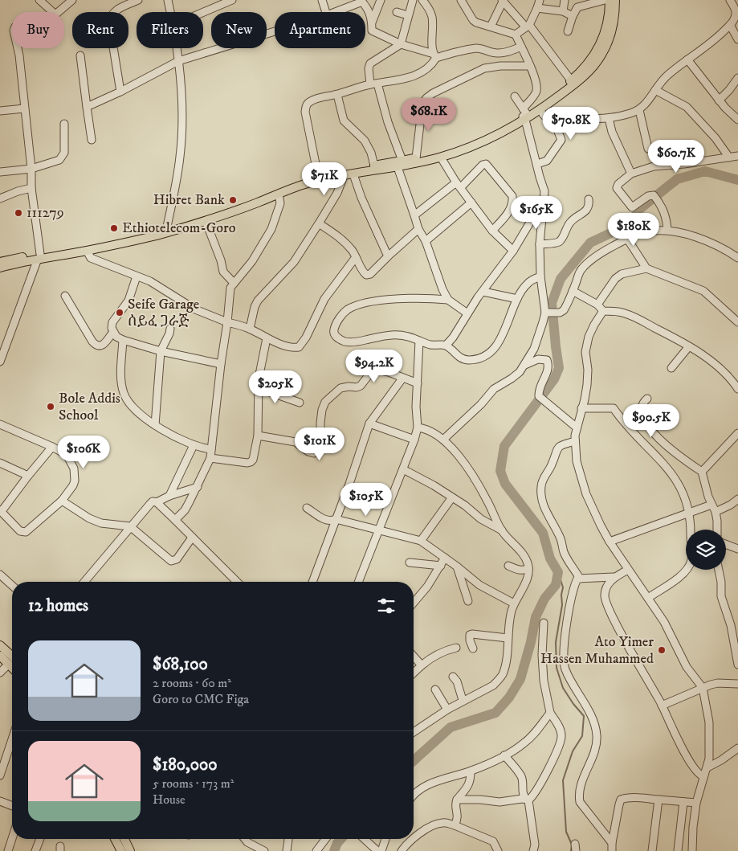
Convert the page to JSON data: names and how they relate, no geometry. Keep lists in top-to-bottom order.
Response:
{
  "places": [
    "Hibret Bank",
    "111279",
    "Ethiotelecom-Goro",
    "Seife Garage ሰይፈ ጋራጅ",
    "Bole Addis School",
    "Ato Yimer Hassen Muhammed"
  ],
  "page": {
    "chip": [
      "Buy",
      "Rent",
      "Filters",
      "New",
      "Apartment"
    ],
    "price": [
      "$68.1K",
      "$70.8K",
      "$60.7K",
      "$71K",
      "$165K",
      "$180K",
      "$94.2K",
      "$205K",
      "$90.5K",
      "$101K",
      "$106K",
      "$105K"
    ],
    "heading": "12 homes",
    "list": [
      {
        "name": "$68,100",
        "note": "2 rooms · 60 m² · Goro to CMC Figa"
      },
      {
        "name": "$180,000",
        "note": "5 rooms · 173 m² · House"
      }
    ]
  }
}
